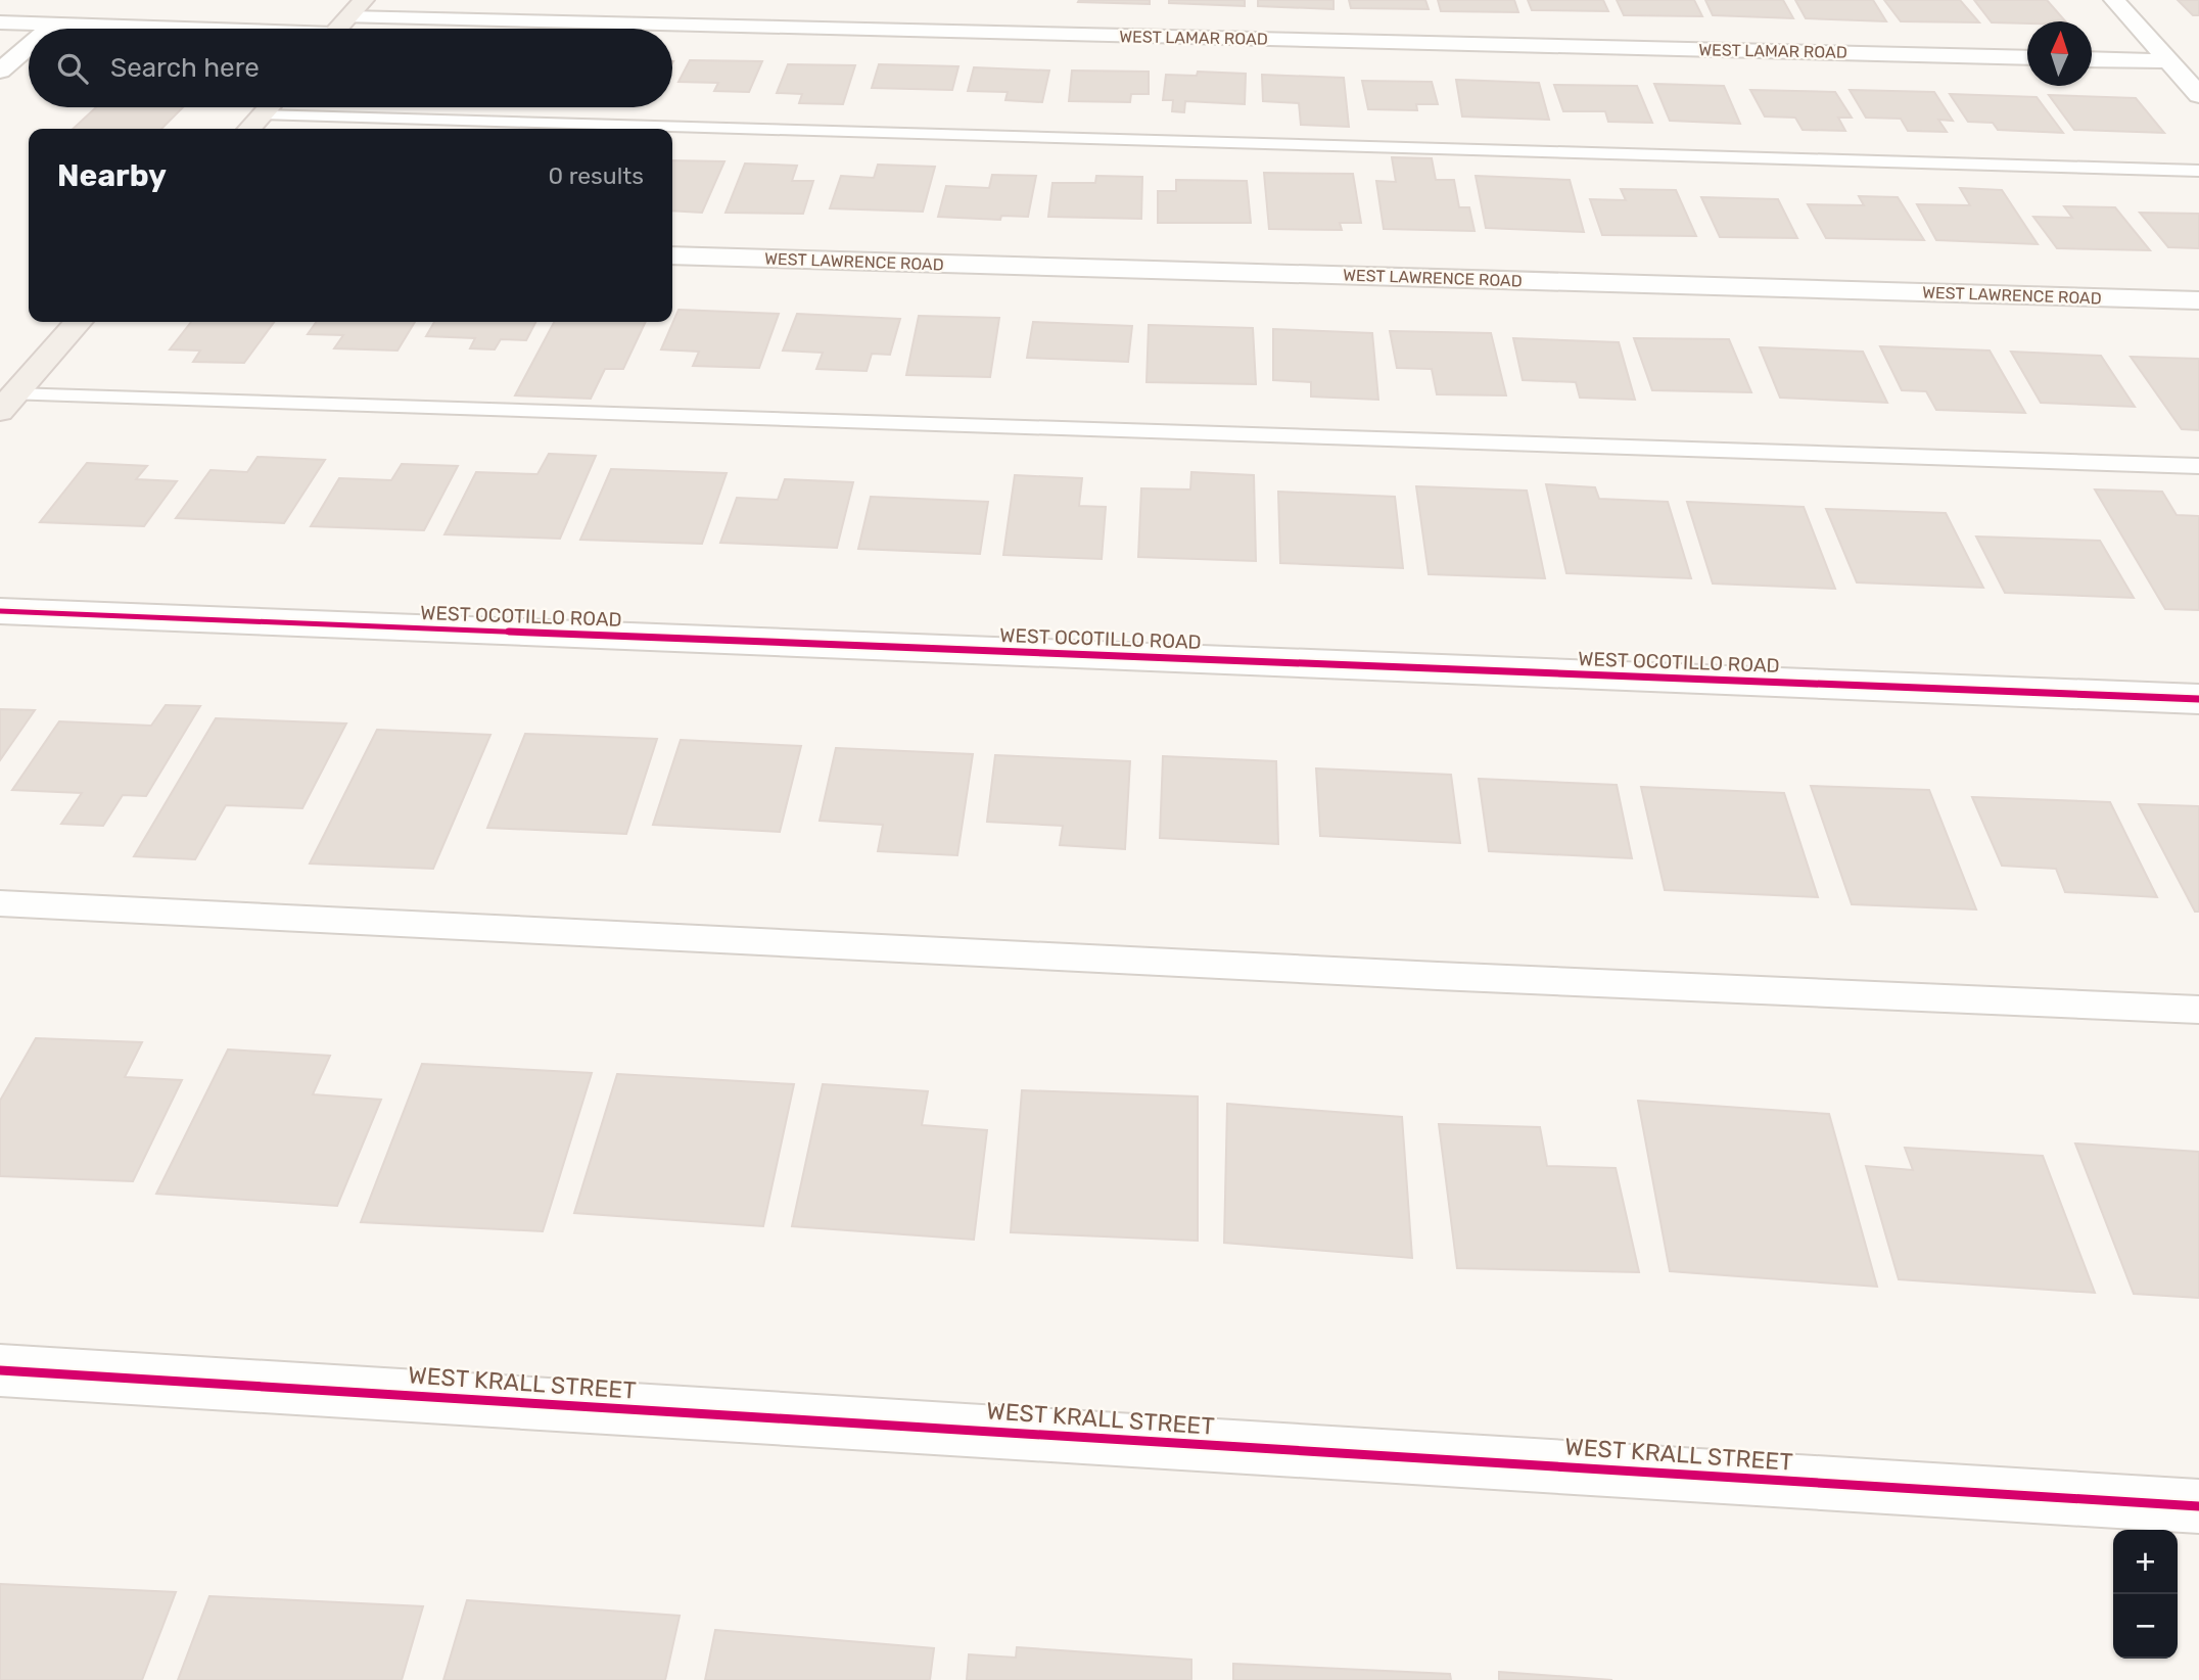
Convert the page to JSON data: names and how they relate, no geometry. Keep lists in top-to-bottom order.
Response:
{
  "streets": {
    "street": [
      "WEST LAMAR ROAD",
      "WEST LAWRENCE ROAD",
      "WEST OCOTILLO ROAD",
      "WEST KRALL STREET"
    ]
  },
  "north": "top",
  "page": {
    "search": "Search here",
    "heading": ["Nearby", "0 results"],
    "map_buttons": ["+", "−"]
  }
}
